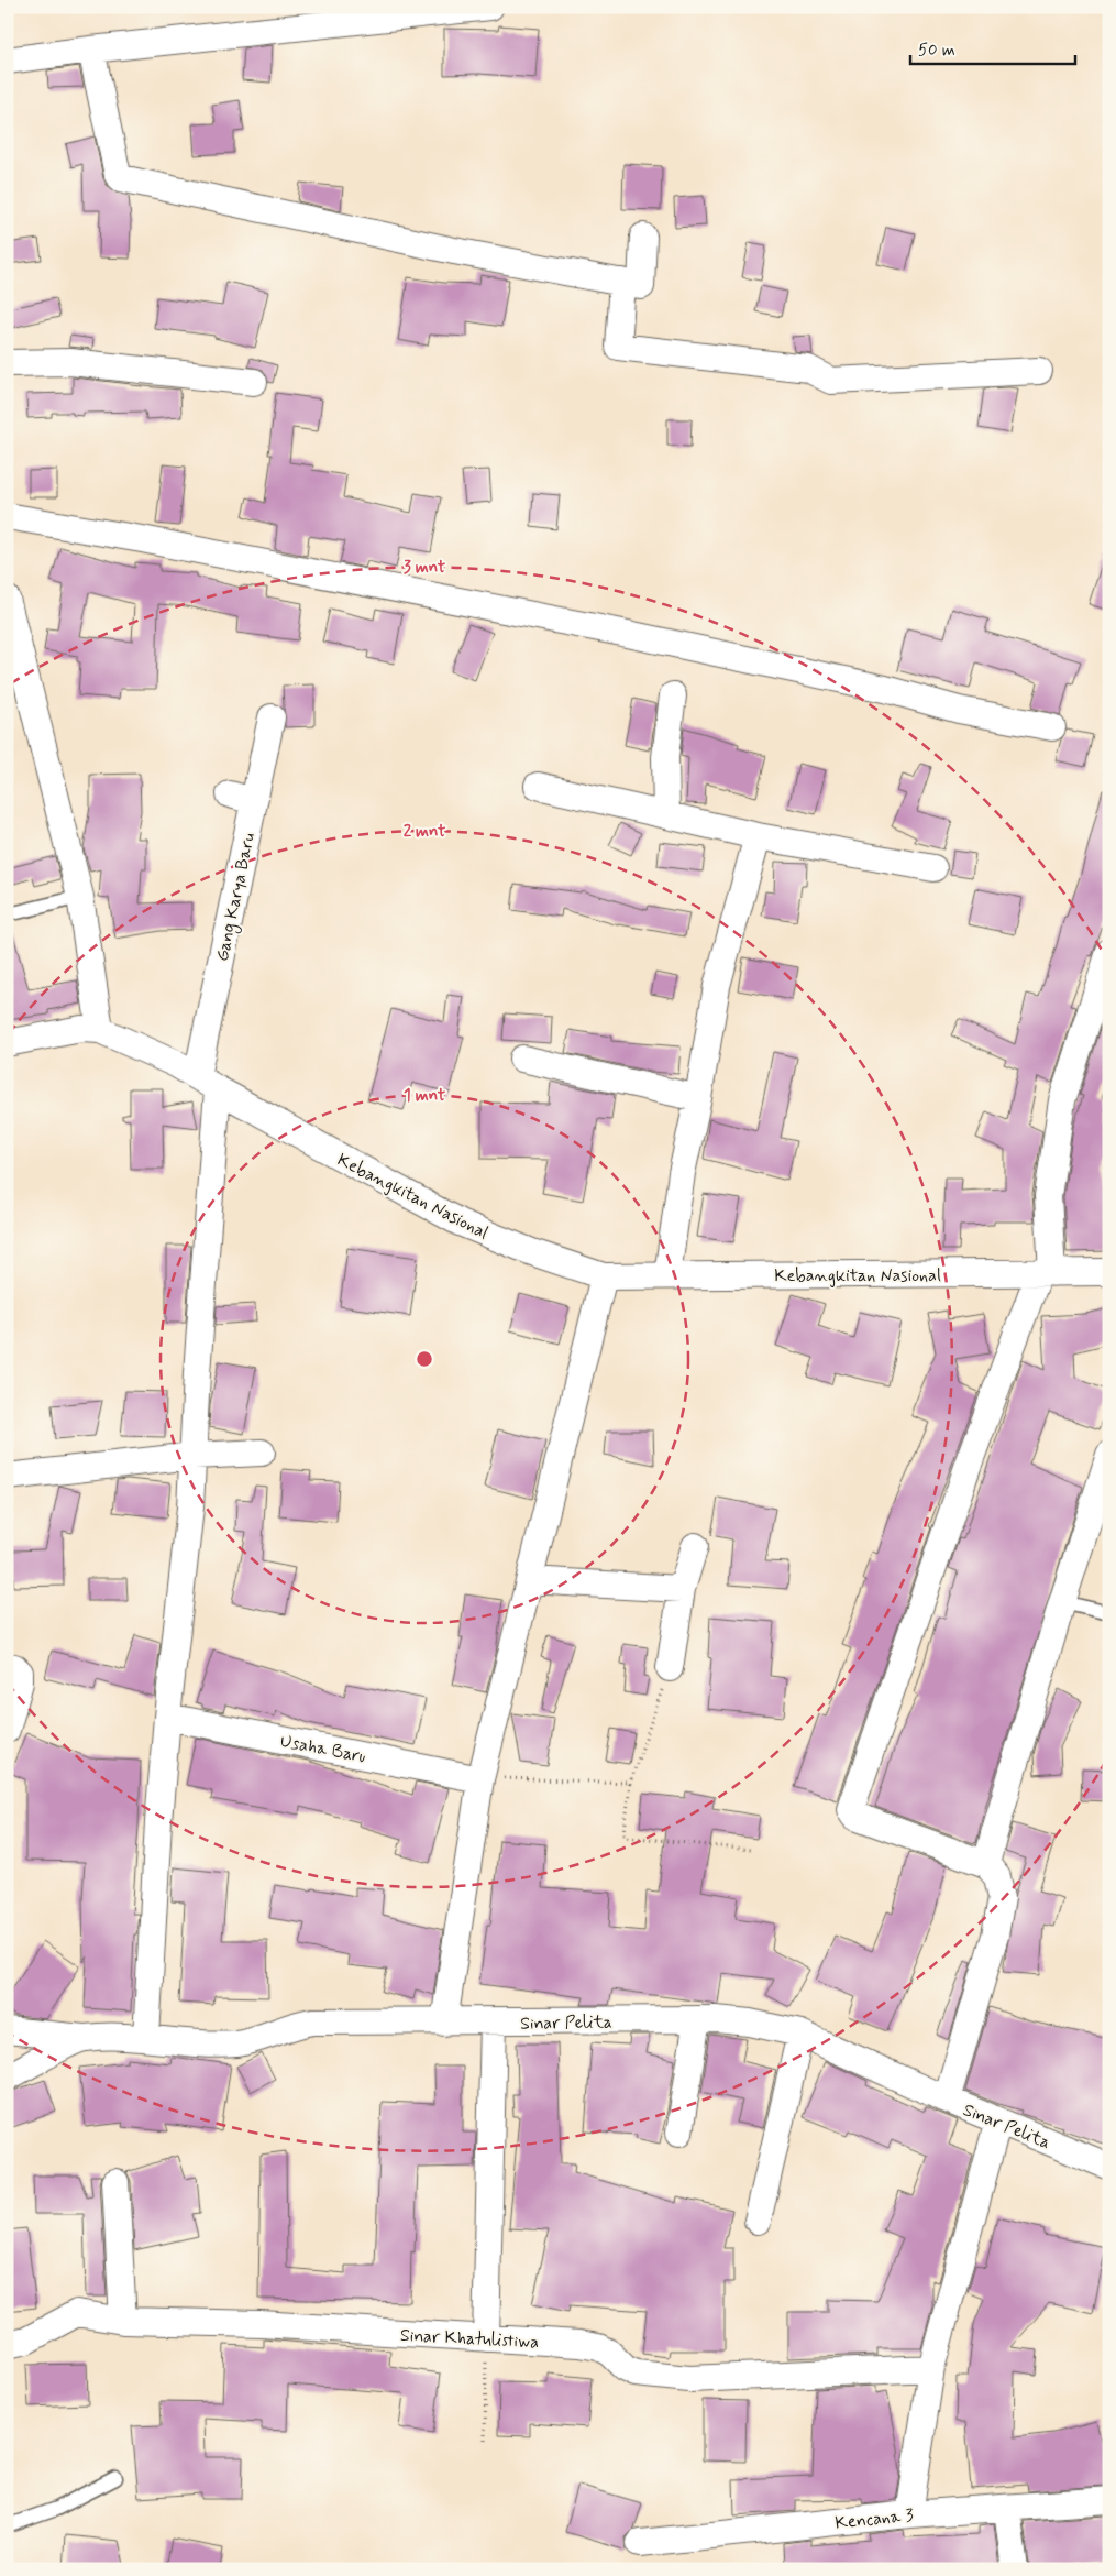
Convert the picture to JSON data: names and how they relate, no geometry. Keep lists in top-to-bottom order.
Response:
{
  "streets": {
    "street": [
      "Gang Karya Baru",
      "Kebangkitan Nasional",
      "Usaha Baru",
      "Sinar Pelita",
      "Sinar Khatulistiwa",
      "Kencana 3"
    ]
  },
  "crossings": [
    ["Gang Karya Baru", "Kebangkitan Nasional"]
  ],
  "scale_bar": "50 m",
  "rings": ["3 mnt", "2 mnt", "1 mnt"]
}
